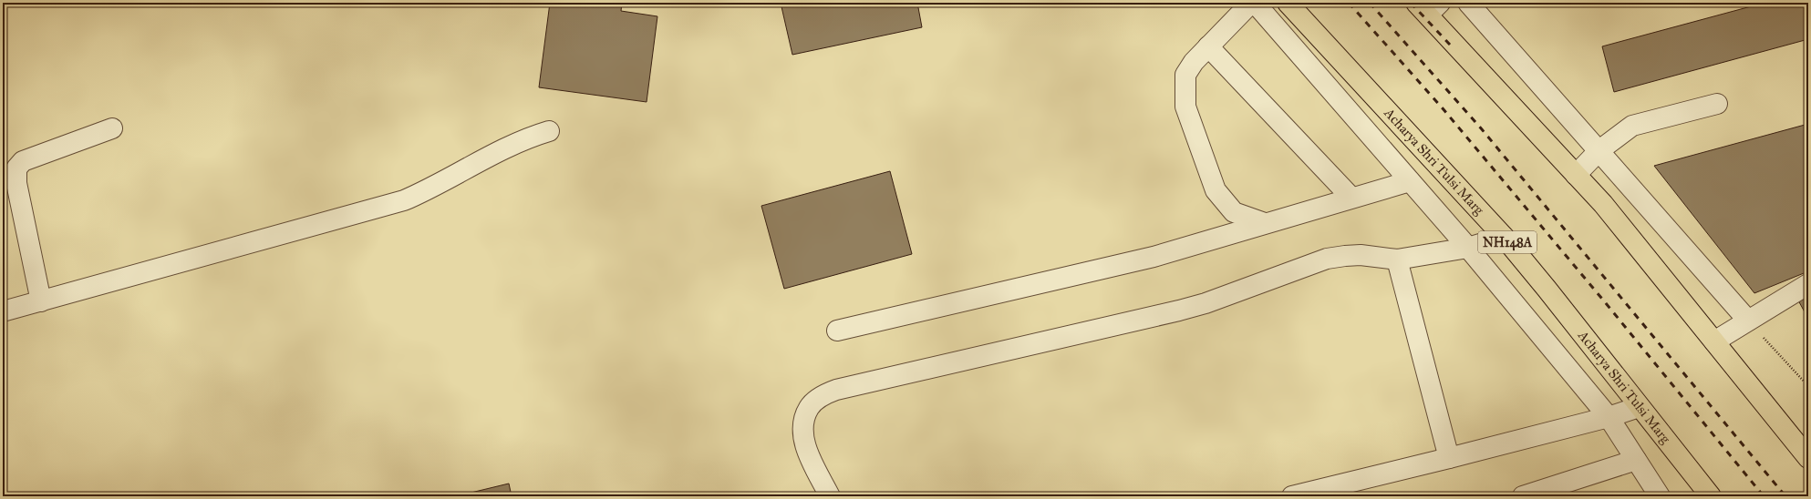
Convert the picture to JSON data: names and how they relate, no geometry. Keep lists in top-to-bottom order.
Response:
{
  "streets": {
    "highway": ["Acharya Shri Tulsi Marg", "NH148A"]
  }
}
